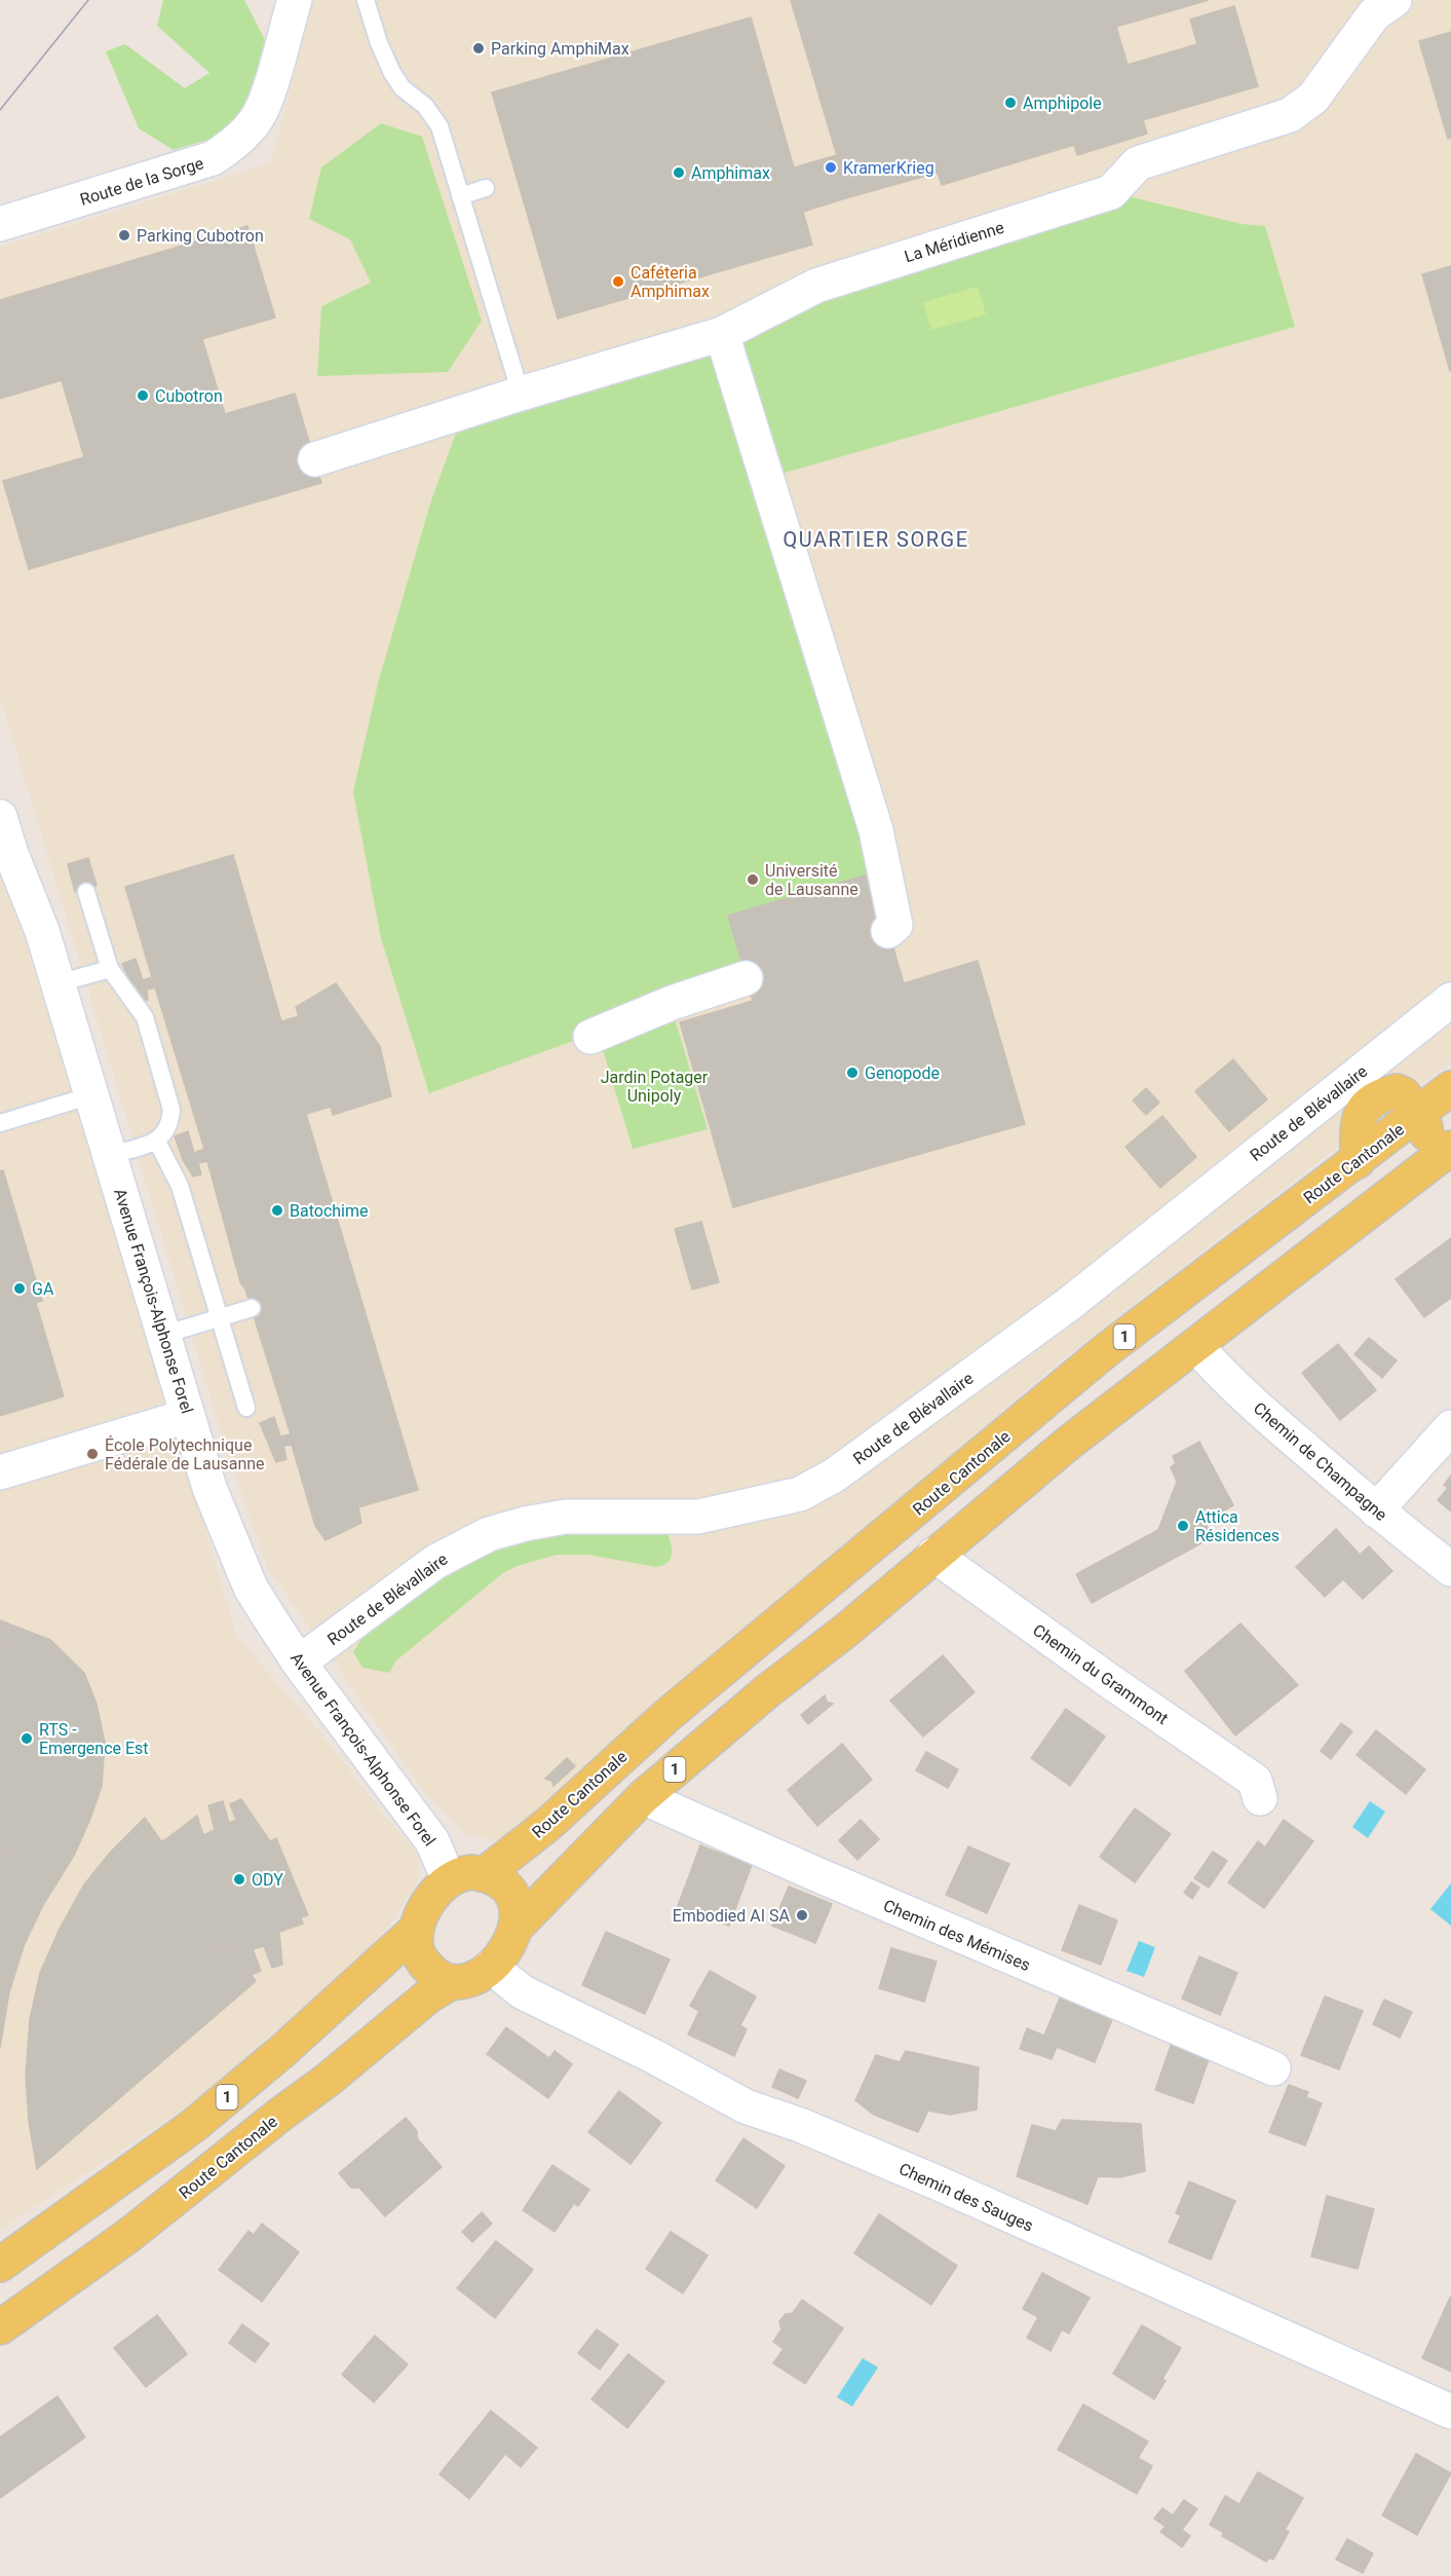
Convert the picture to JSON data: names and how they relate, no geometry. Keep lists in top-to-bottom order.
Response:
{
  "streets": {
    "main road": ["Route Cantonale", "1"],
    "street": [
      "Route de la Sorge",
      "La Méridienne",
      "Route de Blévallaire",
      "Avenue François-Alphonse Forel",
      "Chemin de Champagne",
      "Chemin du Grammont",
      "Chemin des Mémises",
      "Chemin des Sauges"
    ]
  },
  "crossings": [
    ["Route de Blévallaire", "Avenue François-Alphonse Forel"],
    ["Route Cantonale", "Avenue François-Alphonse Forel"],
    ["Route Cantonale", "1"],
    ["Route Cantonale", "Chemin des Sauges"],
    ["Avenue François-Alphonse Forel", "1"],
    ["Avenue François-Alphonse Forel", "Chemin des Sauges"],
    ["1", "Chemin de Champagne"],
    ["1", "Chemin du Grammont"],
    ["1", "Chemin des Mémises"],
    ["1", "Chemin des Sauges"]
  ],
  "districts": ["QUARTIER SORGE"],
  "parks": ["Jardin Potager Unipoly"],
  "places": [
    "Parking AmphiMax",
    "Amphipole",
    "KramerKrieg",
    "Amphimax",
    "Parking Cubotron",
    "Caféteria Amphimax",
    "Cubotron",
    "Université de Lausanne",
    "Genopode",
    "Batochime",
    "GA",
    "École Polytechnique Fédérale de Lausanne",
    "Attica Résidences",
    "RTS - Emergence Est",
    "ODY",
    "Embodied AI SA"
  ]
}
